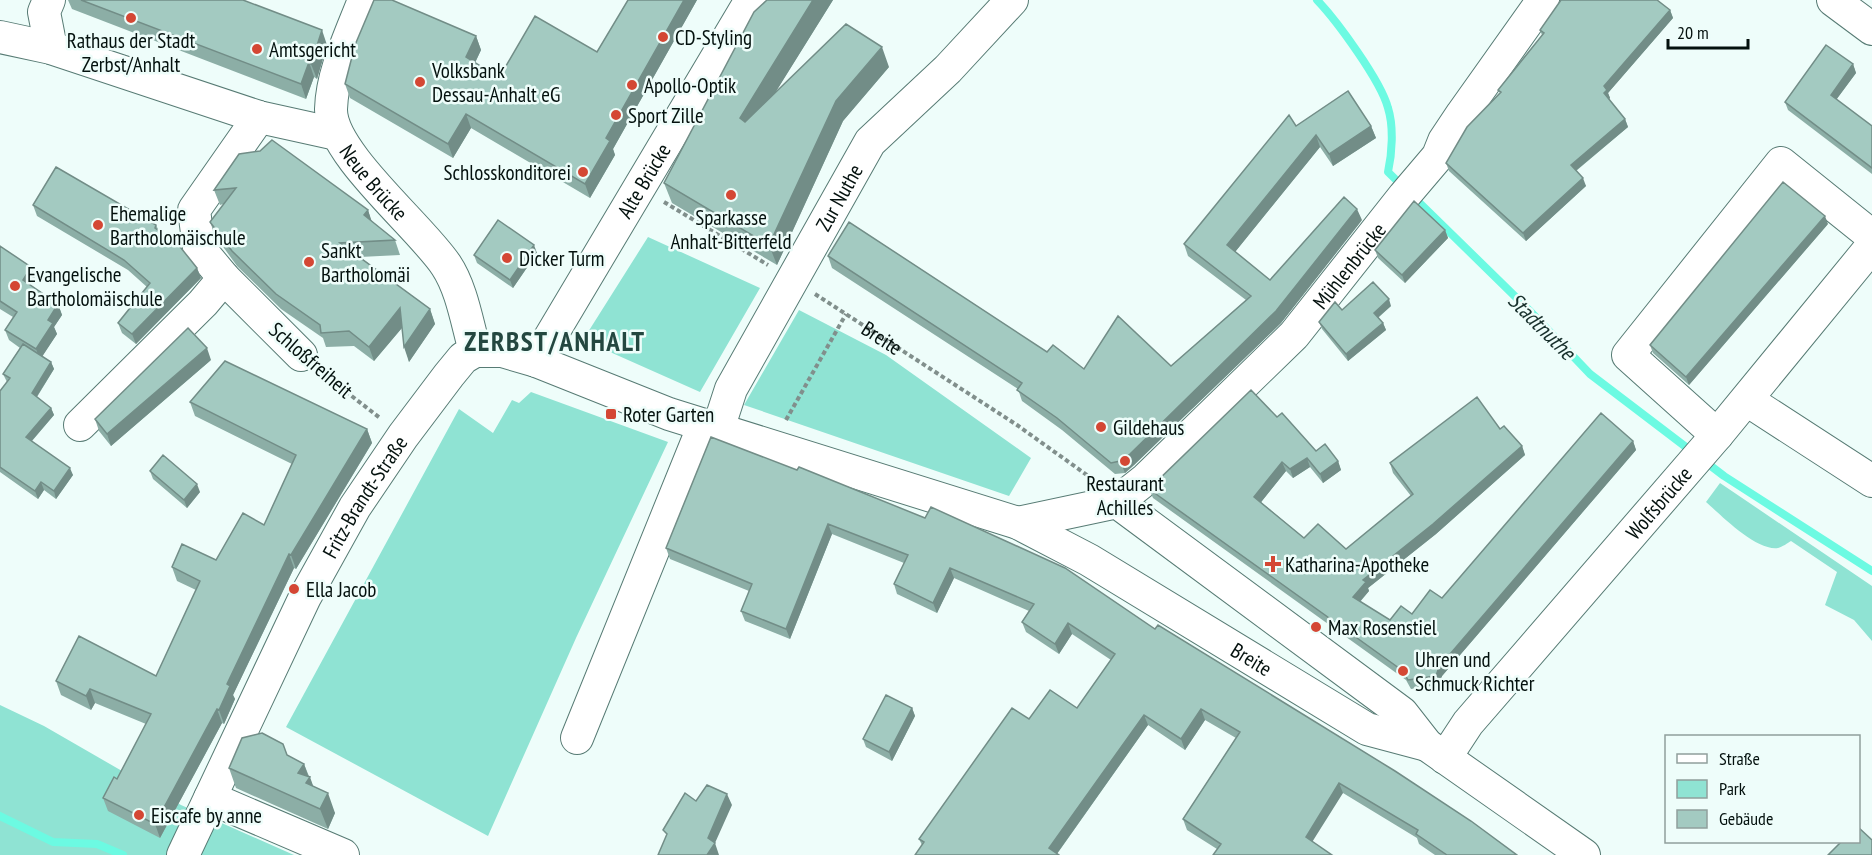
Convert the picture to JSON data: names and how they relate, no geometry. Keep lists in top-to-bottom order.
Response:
{
  "streets": {
    "street": [
      "Alte Brücke",
      "Neue Brücke",
      "Zur Nuthe",
      "Mühlenbrücke",
      "Breite",
      "Schloßfreiheit",
      "Fritz-Brandt-Straße",
      "Wolfsbrücke"
    ]
  },
  "crossings": [
    ["Alte Brücke", "Breite"],
    ["Neue Brücke", "Breite"],
    ["Neue Brücke", "Fritz-Brandt-Straße"],
    ["Zur Nuthe", "Breite"],
    ["Mühlenbrücke", "Breite"],
    ["Breite", "Fritz-Brandt-Straße"],
    ["Breite", "Wolfsbrücke"],
    ["Schloßfreiheit", "Fritz-Brandt-Straße"]
  ],
  "districts": ["ZERBST/ANHALT"],
  "water": ["Stadtnuthe"],
  "places": {
    "other": [
      "Rathaus der Stadt Zerbst/Anhalt",
      "CD-Styling",
      "Amtsgericht",
      "Volksbank Dessau-Anhalt eG",
      "Apollo-Optik",
      "Sport Zille",
      "Schlosskonditorei",
      "Sparkasse Anhalt-Bitterfeld",
      "Ehemalige Bartholomäischule",
      "Dicker Turm",
      "Sankt Bartholomäi",
      "Evangelische Bartholomäischule",
      "Gildehaus",
      "Restaurant Achilles",
      "Ella Jacob",
      "Max Rosenstiel",
      "Uhren und Schmuck Richter",
      "Eiscafe by anne"
    ],
    "transit": ["Roter Garten"],
    "health": ["Katharina-Apotheke"]
  },
  "legend": ["Straße", "Park", "Gebäude"],
  "scale_bar": "20 m"
}
